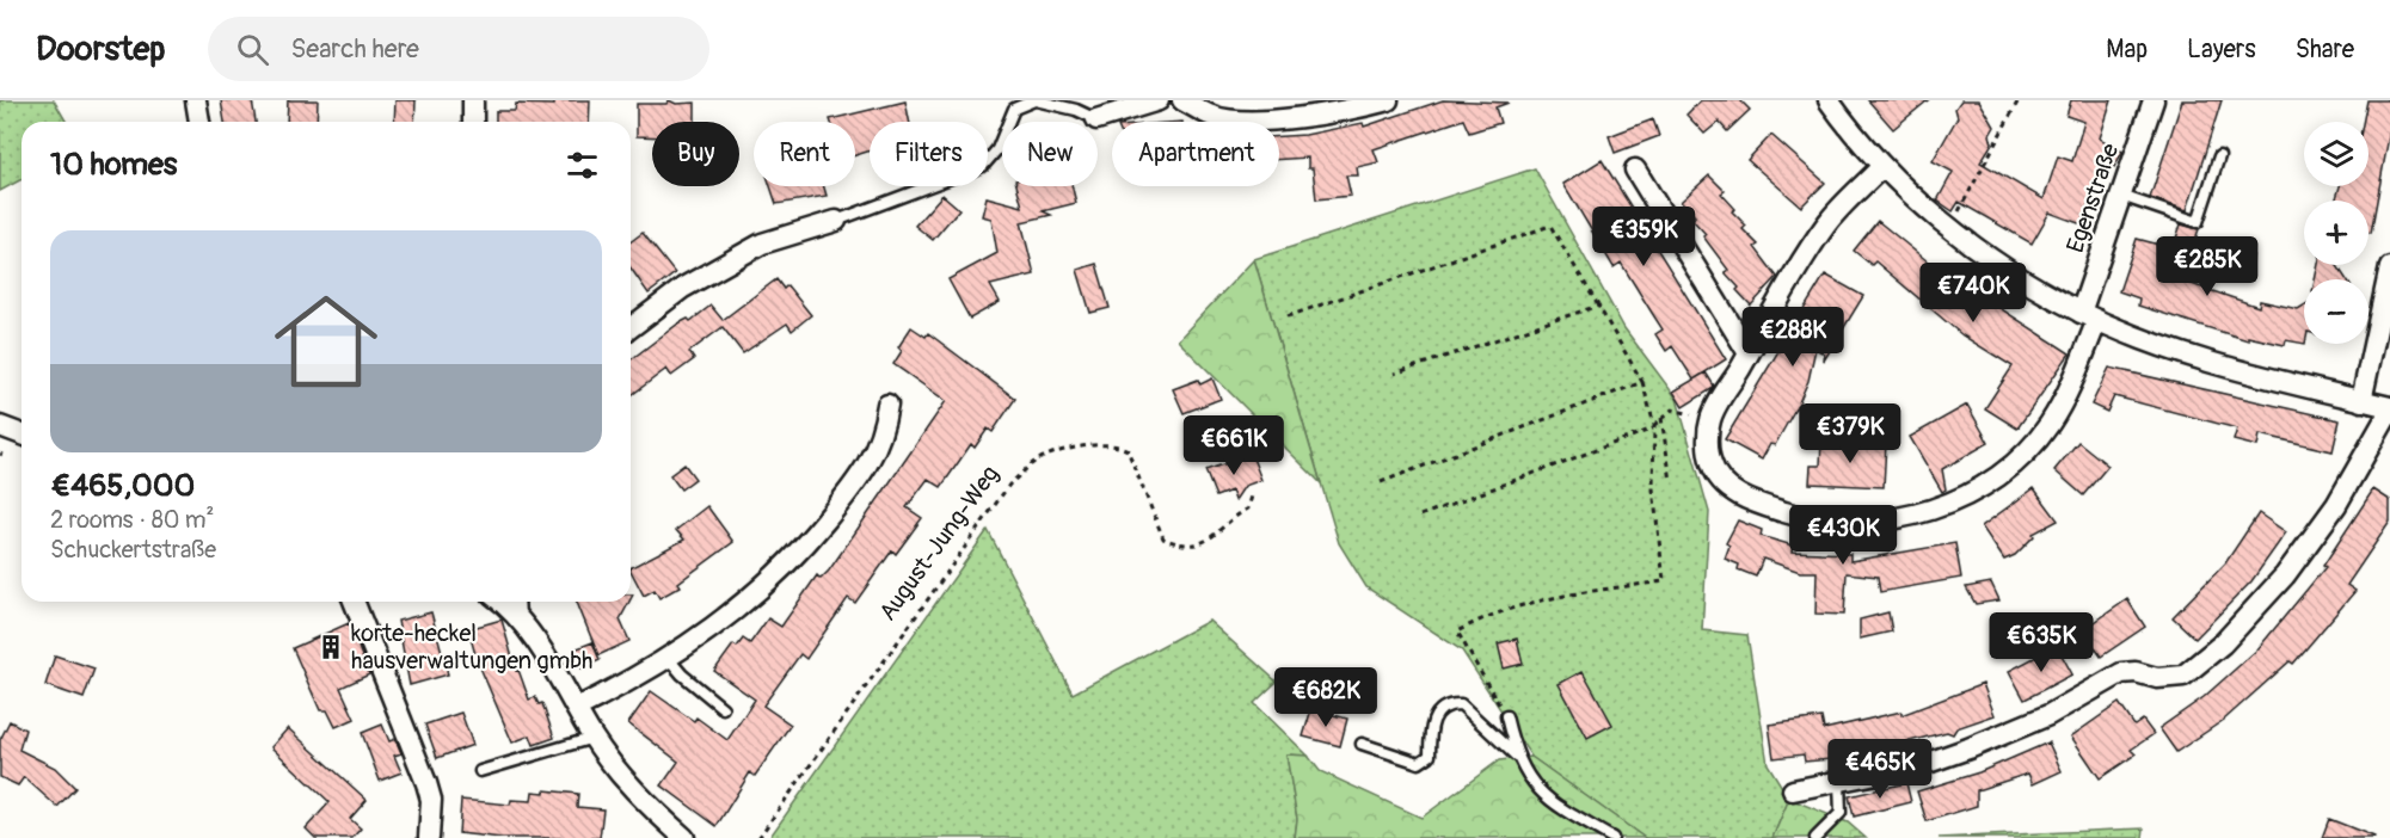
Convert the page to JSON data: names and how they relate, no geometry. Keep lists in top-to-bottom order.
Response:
{
  "streets": {
    "street": ["Egenstraße"],
    "path": ["August-Jung-Weg"]
  },
  "places": {
    "building": ["korte-heckel hausverwaltungen gmbh"]
  },
  "page": {
    "header": "Doorstep",
    "search": "Search here",
    "nav": ["Map", "Layers", "Share"],
    "map_buttons": ["+", "−"],
    "chip": [
      "Buy",
      "Rent",
      "Filters",
      "New",
      "Apartment"
    ],
    "heading": "10 homes",
    "price": [
      "€359K",
      "€285K",
      "€740K",
      "€288K",
      "€379K",
      "€661K",
      "€430K",
      "€635K",
      "€682K",
      "€465K"
    ],
    "list": [
      {
        "name": "€465,000",
        "note": "2 rooms · 80 m² · Schuckertstraße"
      }
    ]
  }
}
